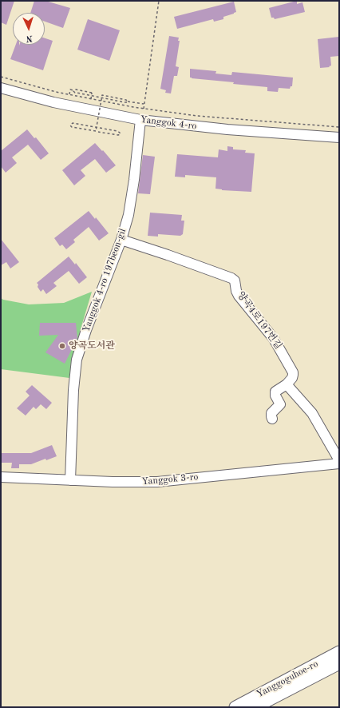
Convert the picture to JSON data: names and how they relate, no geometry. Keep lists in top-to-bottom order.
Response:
{
  "streets": {
    "main road": ["Yanggoguhoe-ro"],
    "street": [
      "Yanggok 4-ro",
      "Yanggok 4-ro 197beon-gil",
      "양곡4로197번길",
      "Yanggok 3-ro"
    ]
  },
  "crossings": [
    ["Yanggok 4-ro", "Yanggok 4-ro 197beon-gil"],
    ["Yanggok 4-ro 197beon-gil", "양곡4로197번길"],
    ["Yanggok 4-ro 197beon-gil", "Yanggok 3-ro"]
  ],
  "places": ["양곡도서관"],
  "north": "bottom"
}
